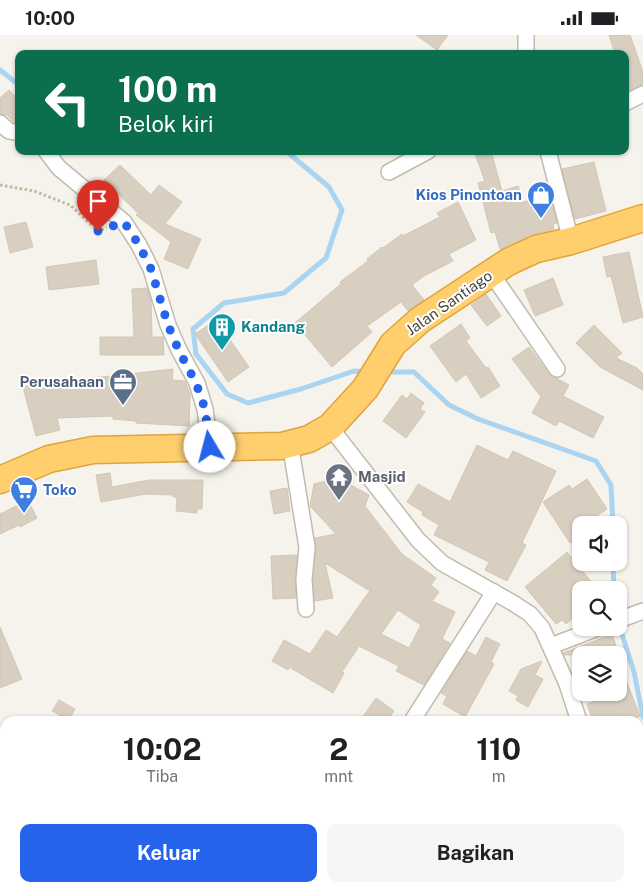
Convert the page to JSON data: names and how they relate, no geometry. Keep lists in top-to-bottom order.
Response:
{
  "streets": {
    "highway": ["Jalan Santiago"]
  },
  "places": {
    "shop": ["Kios Pinontoan"],
    "building": ["Kandang"],
    "office": ["Perusahaan"],
    "temple": ["Masjid"],
    "supermarket": ["Toko"]
  },
  "page": {
    "status": "10:00",
    "turn": ["100 m", "Belok kiri"],
    "eta": [
      "10:02",
      "Tiba",
      "2",
      "mnt",
      "110",
      "m"
    ],
    "buttons": ["Keluar", "Bagikan"]
  }
}
